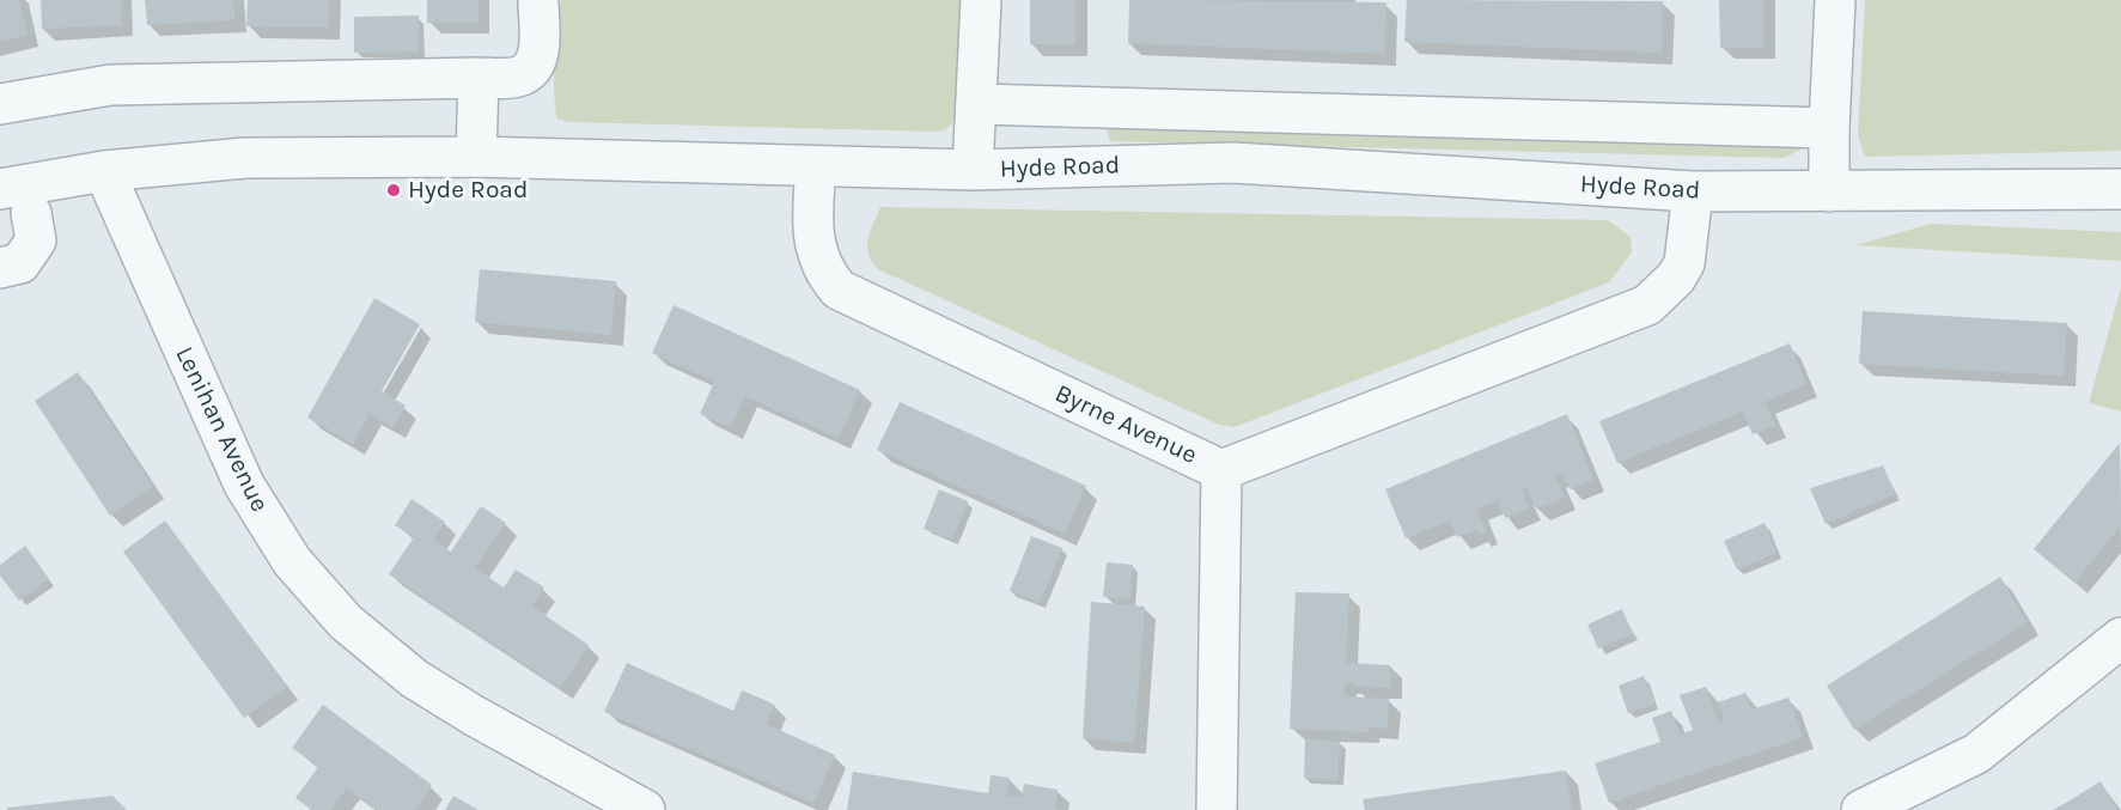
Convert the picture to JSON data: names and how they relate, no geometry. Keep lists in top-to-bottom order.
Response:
{
  "streets": {
    "street": ["Hyde Road", "Byrne Avenue", "Lenihan Avenue"]
  },
  "crossings": [
    ["Hyde Road", "Byrne Avenue"],
    ["Hyde Road", "Lenihan Avenue"]
  ],
  "places": ["Hyde Road"]
}
